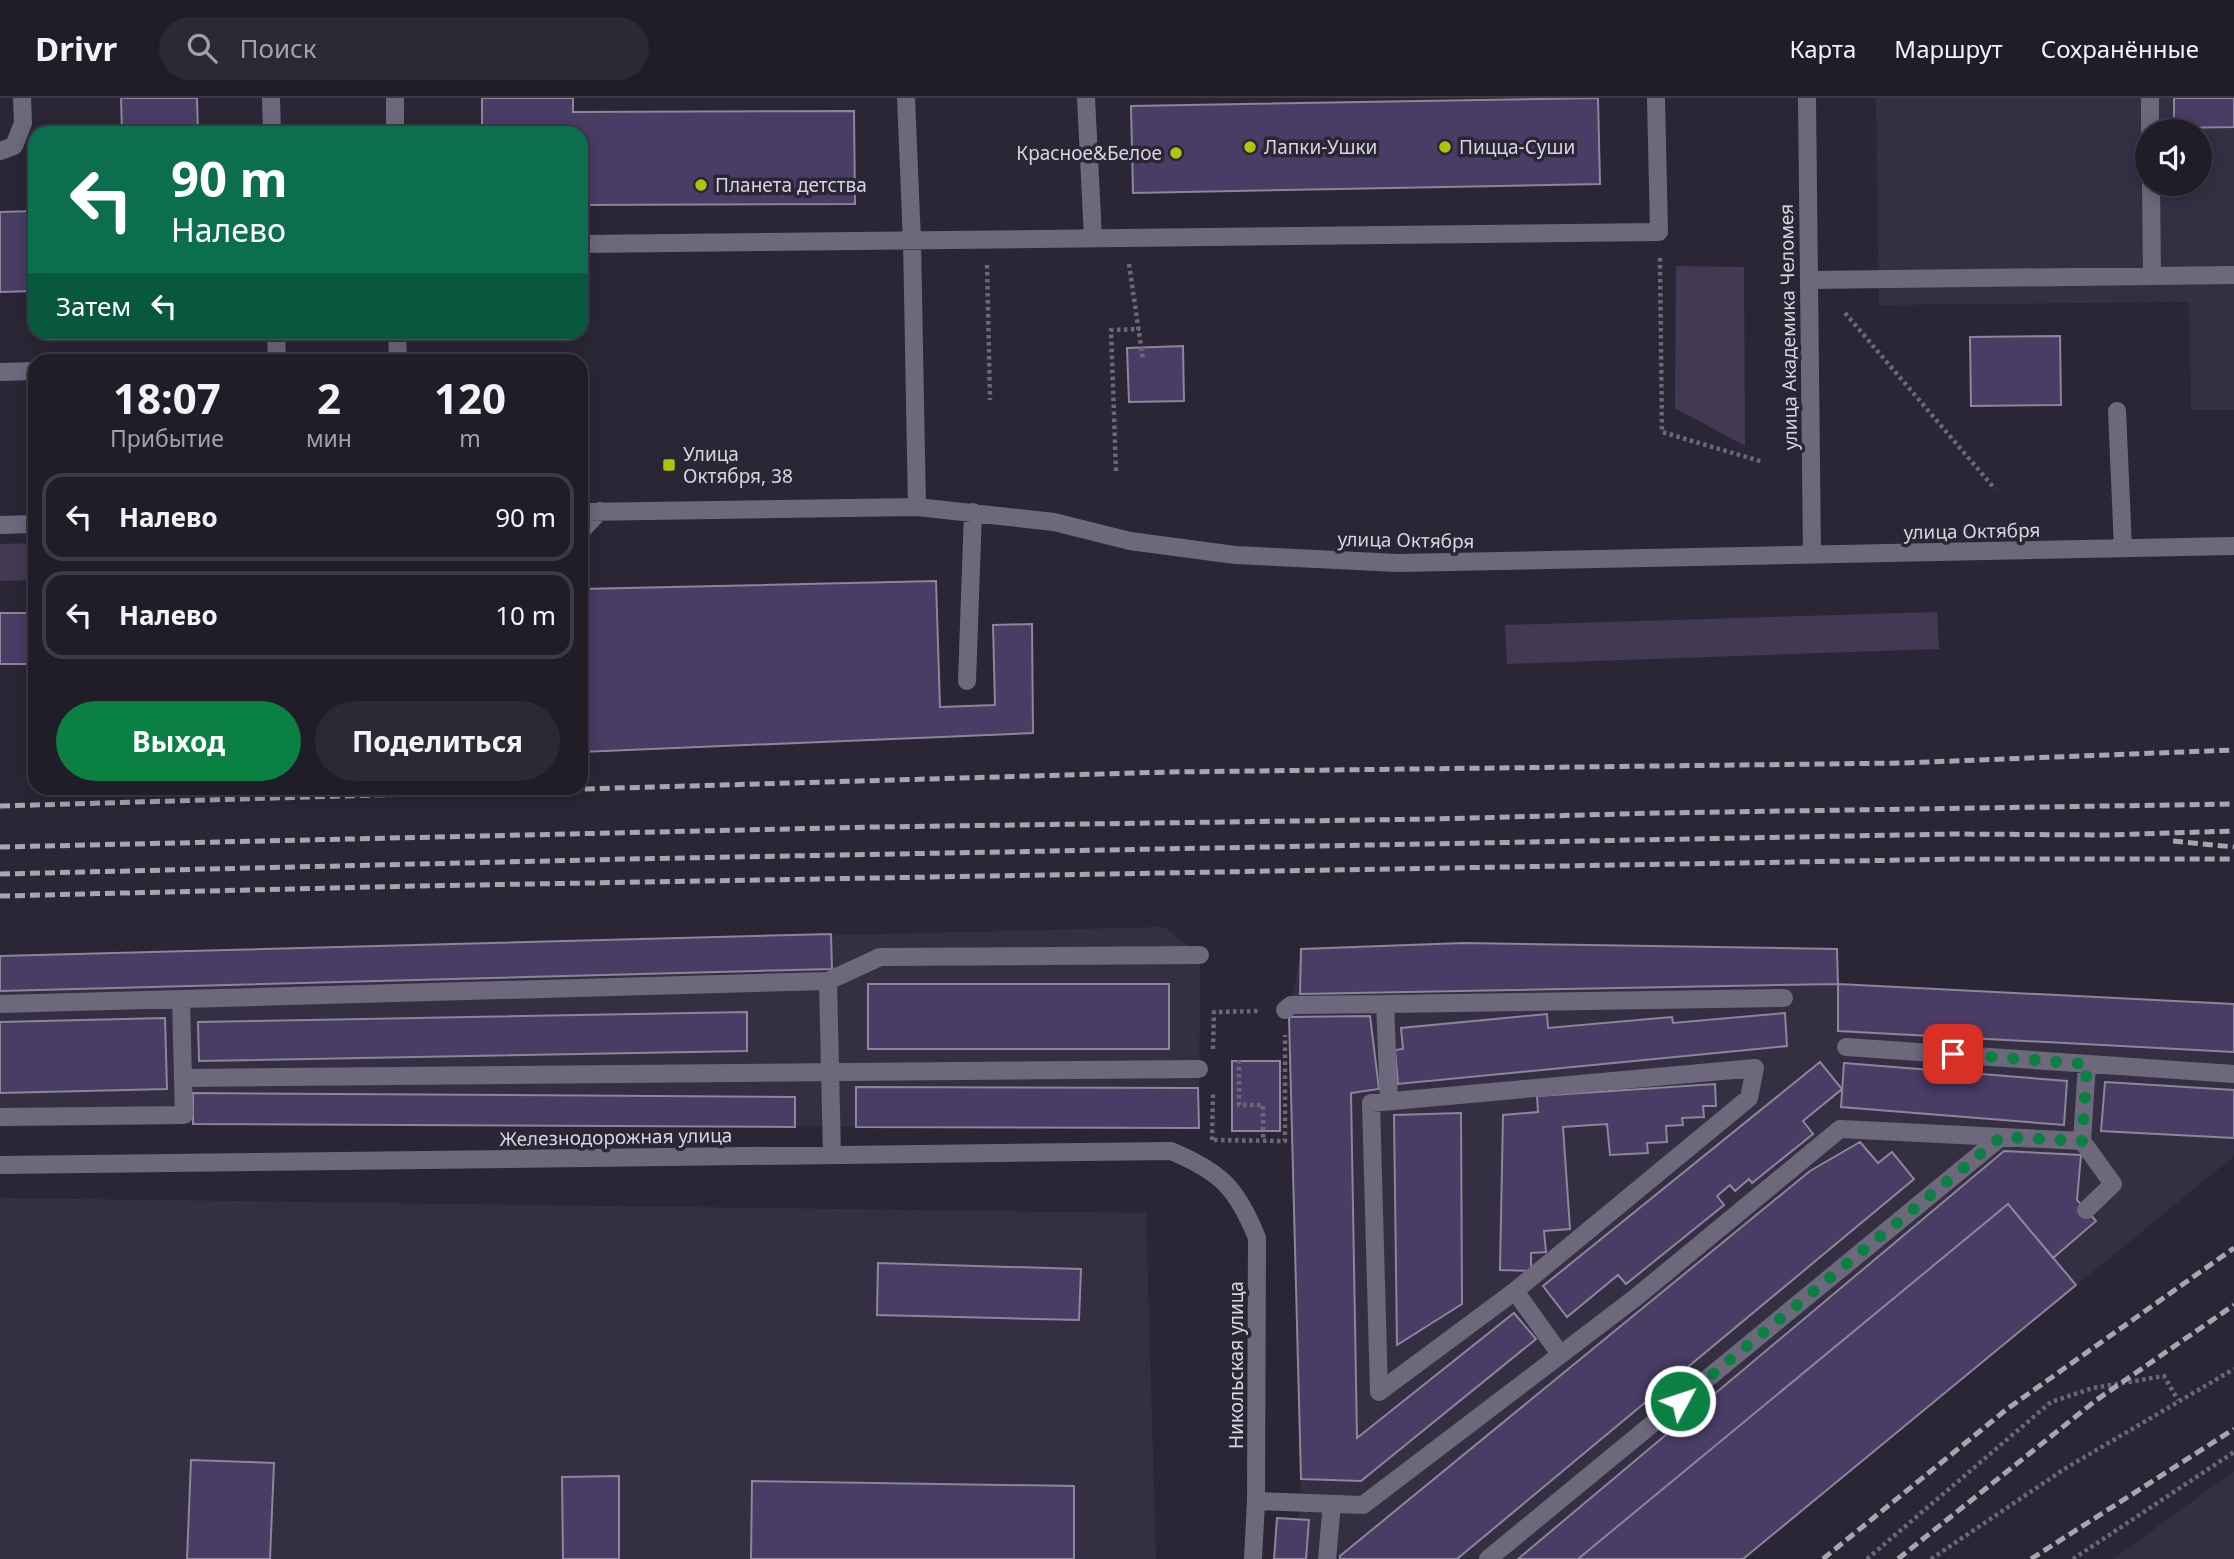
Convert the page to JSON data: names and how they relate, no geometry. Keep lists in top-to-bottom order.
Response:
{
  "streets": {
    "street": [
      "улица Академика Челомея",
      "улица Октября",
      "Железнодорожная улица",
      "Никольская улица"
    ]
  },
  "crossings": [
    ["улица Академика Челомея", "улица Октября"],
    ["Железнодорожная улица", "Никольская улица"]
  ],
  "places": {
    "other": [
      "Лапки-Ушки",
      "Пицца-Суши",
      "Красное&Белое",
      "Планета детства"
    ],
    "transit": ["Улица Октября, 38"]
  },
  "page": {
    "header": "Drivr",
    "search": "Поиск",
    "nav": ["Карта", "Маршрут", "Сохранённые"],
    "turn": ["90 m", "Налево"],
    "then": "Затем",
    "eta": [
      "18:07",
      "Прибытие",
      "2",
      "мин",
      "120",
      "m"
    ],
    "list": [
      {
        "name": "Налево",
        "value": "90 m"
      },
      {
        "name": "Налево",
        "value": "10 m"
      }
    ],
    "buttons": ["Выход", "Поделиться"]
  }
}
